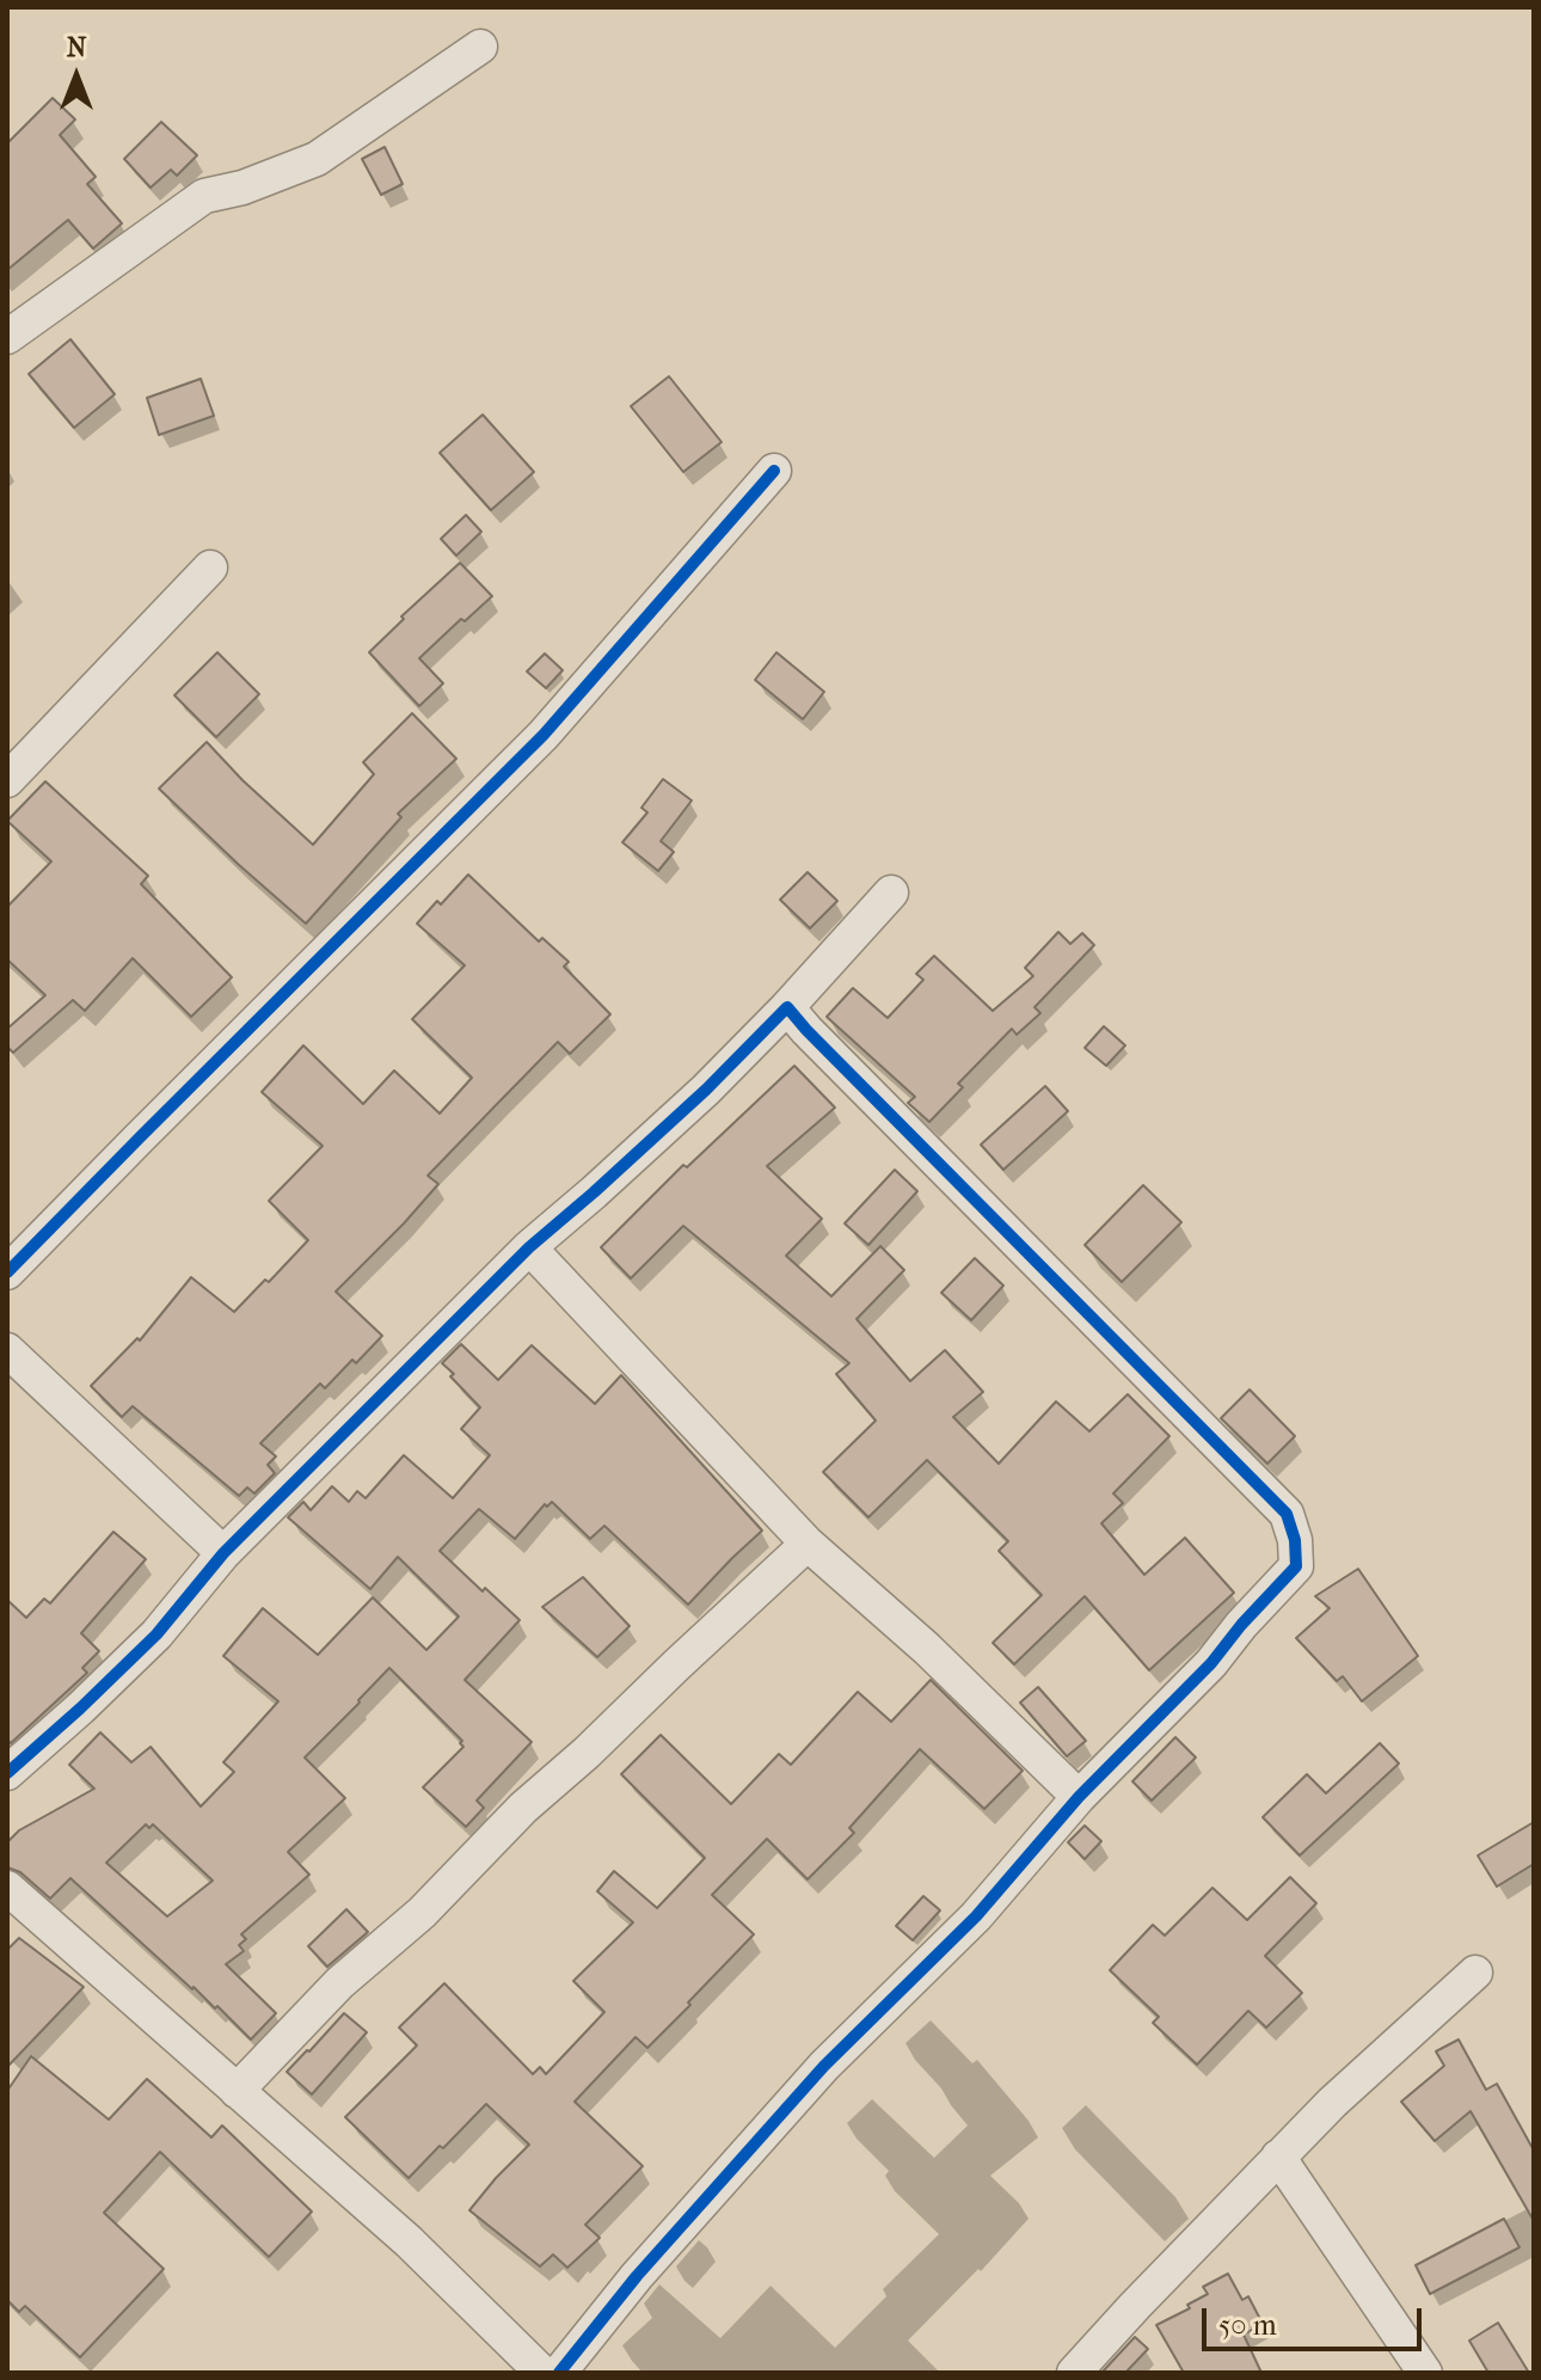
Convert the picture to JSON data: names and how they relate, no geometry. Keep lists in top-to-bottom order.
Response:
{
  "scale_bar": "50 m",
  "north": "top"
}
